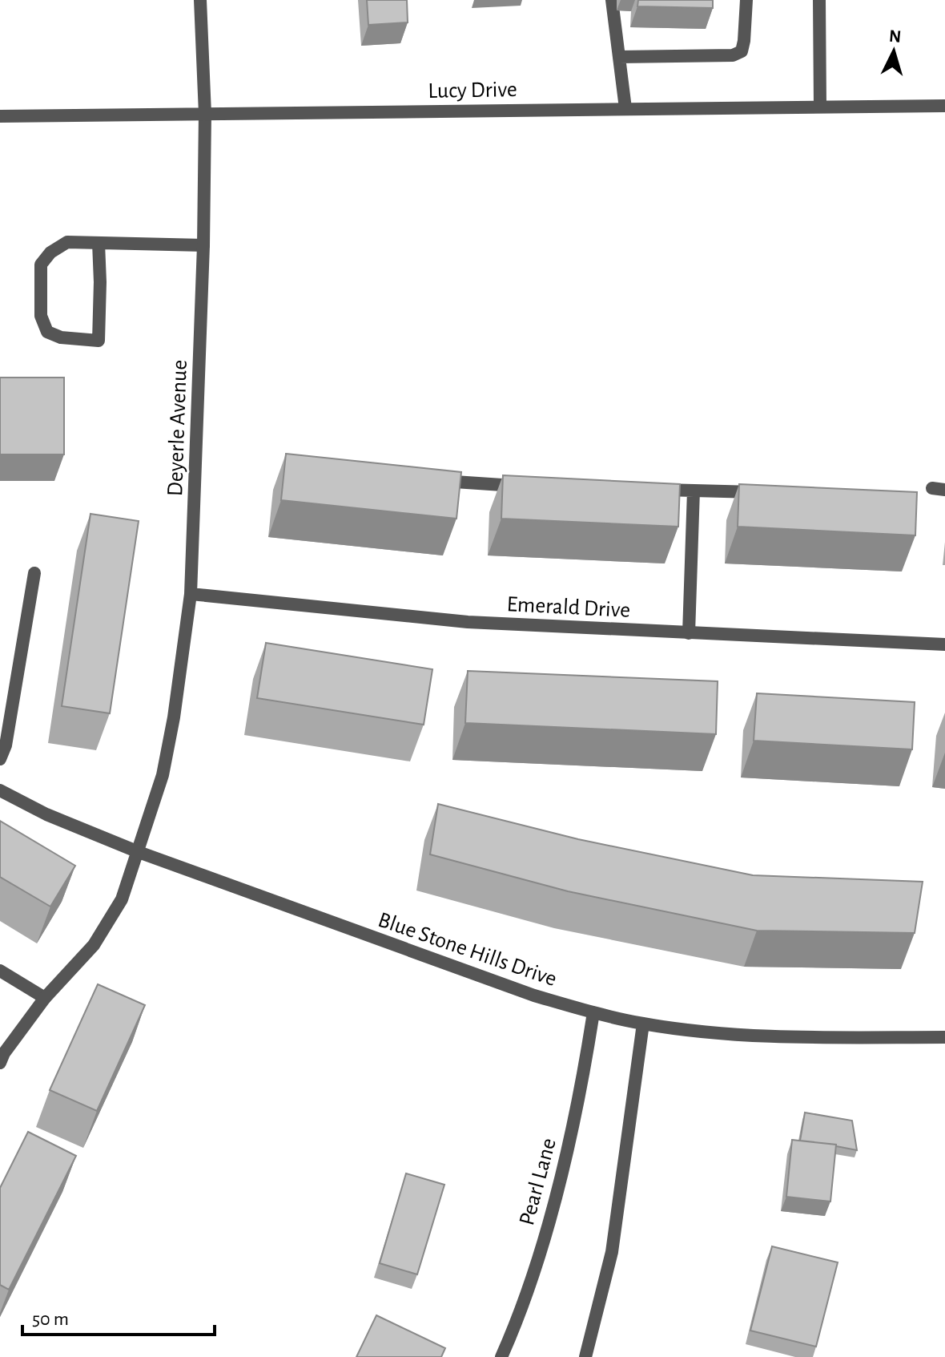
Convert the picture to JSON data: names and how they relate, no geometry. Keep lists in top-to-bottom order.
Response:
{
  "streets": {
    "street": [
      "Lucy Drive",
      "Deyerle Avenue",
      "Emerald Drive",
      "Blue Stone Hills Drive",
      "Pearl Lane"
    ]
  },
  "crossings": [
    ["Lucy Drive", "Deyerle Avenue"],
    ["Deyerle Avenue", "Emerald Drive"],
    ["Deyerle Avenue", "Blue Stone Hills Drive"],
    ["Blue Stone Hills Drive", "Pearl Lane"]
  ],
  "scale_bar": "50 m",
  "north": "top"
}
